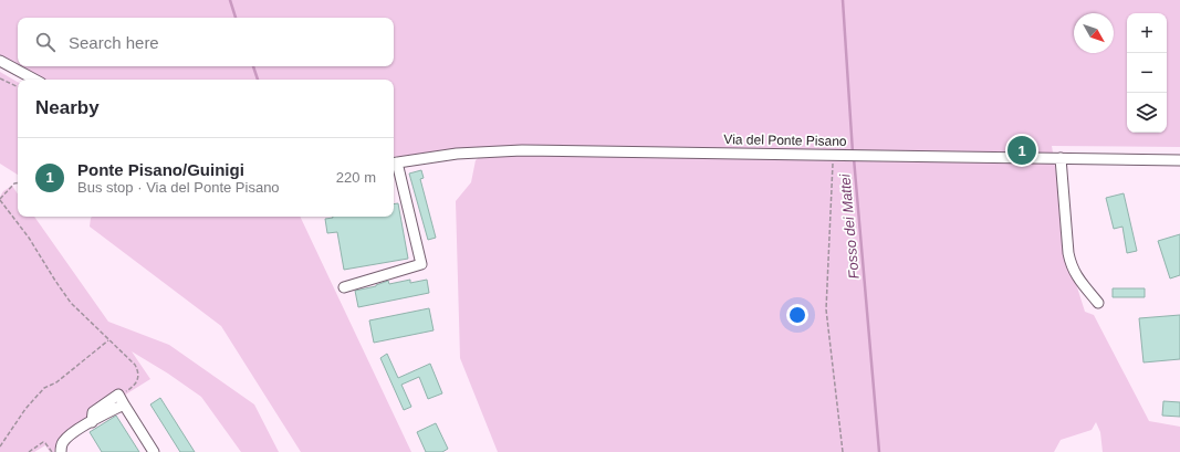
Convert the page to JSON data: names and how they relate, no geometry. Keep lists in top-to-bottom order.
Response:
{
  "streets": {
    "street": ["Via del Ponte Pisano"]
  },
  "water": ["Fosso dei Mattei"],
  "north": "bottom right",
  "page": {
    "map_buttons": ["+", "−"],
    "search": "Search here",
    "heading": "Nearby",
    "pins": "1",
    "list": [
      {
        "mark": "1",
        "name": "Ponte Pisano/Guinigi",
        "note": "Bus stop · Via del Ponte Pisano",
        "value": "220 m"
      }
    ]
  }
}
